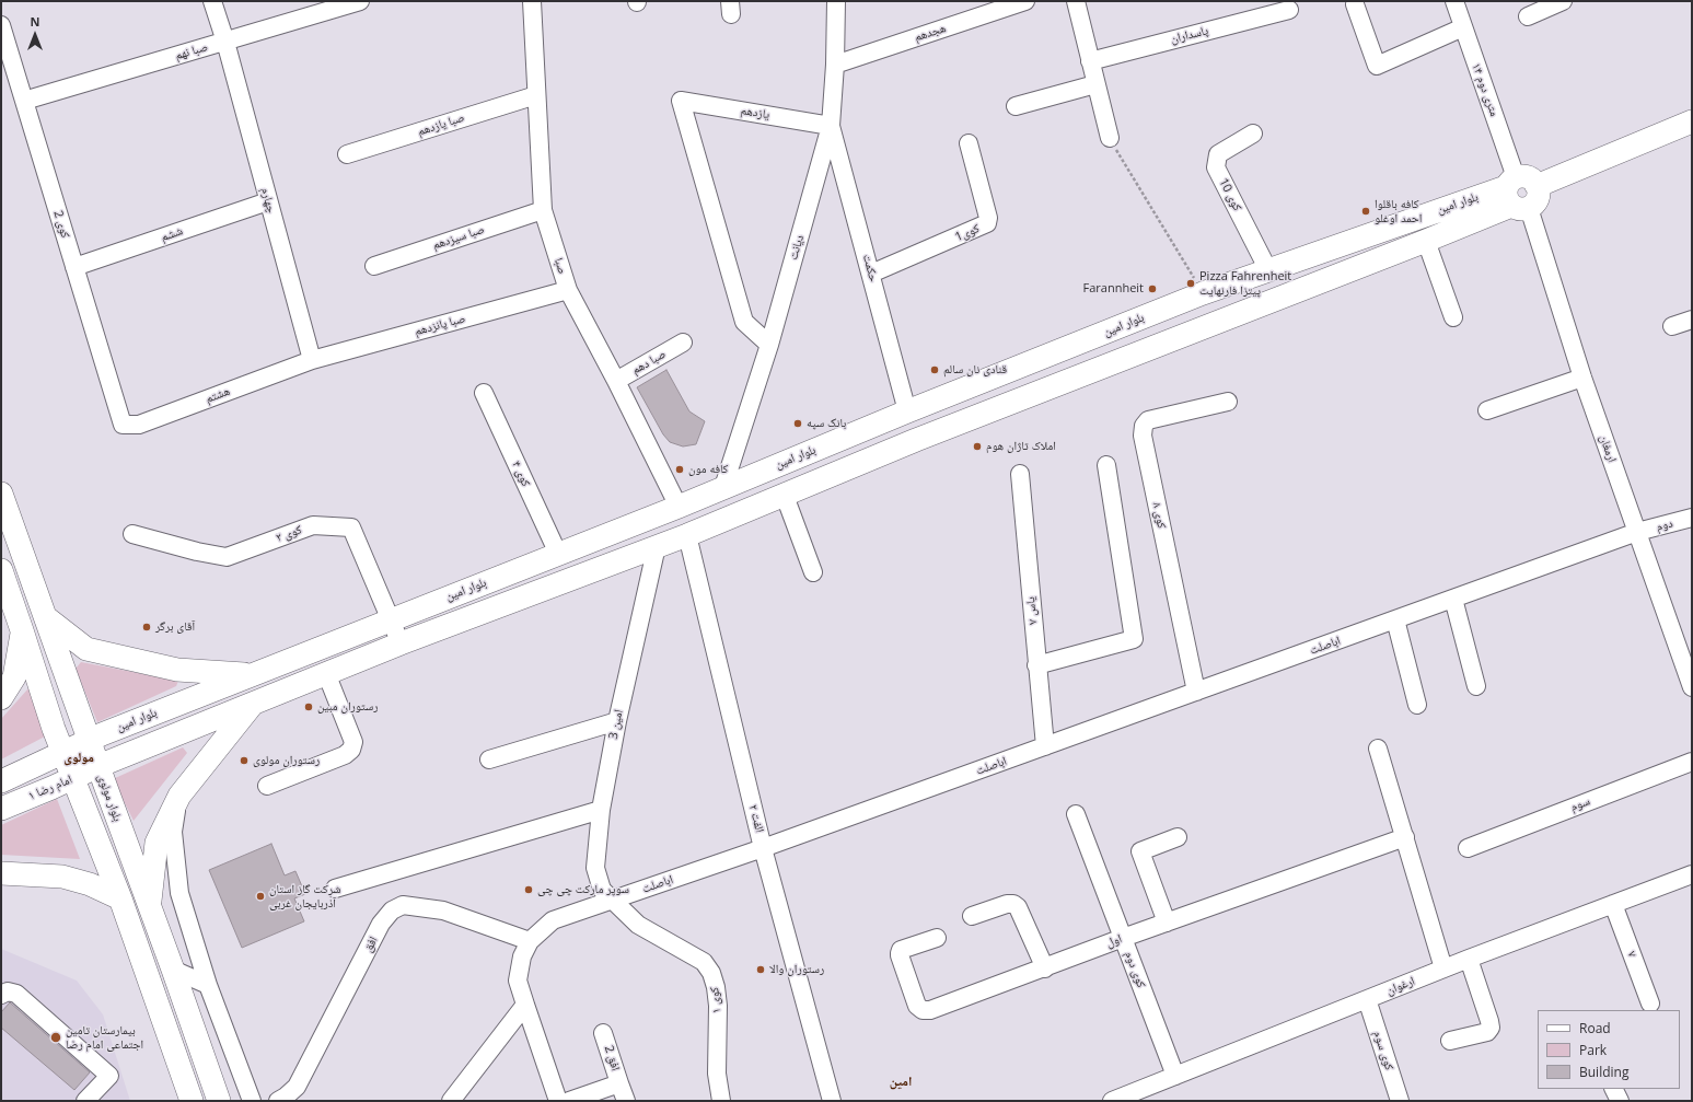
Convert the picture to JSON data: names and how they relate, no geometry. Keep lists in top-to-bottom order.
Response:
{
  "streets": {
    "main road": ["بلوار امین", "امام رضا ۱", "بلوار مولوی"],
    "street": [
      "هجدهم",
      "پاسداران",
      "صبا نهم",
      "۱۴ متری دوم",
      "یازدهم",
      "صبا یازدهم",
      "کوی 10",
      "چهارم",
      "کوی 2",
      "کوی1",
      "ششم",
      "صبا سیزدهم",
      "دیانت",
      "صبا",
      "حکمت",
      "صبا پانزدهم",
      "صبا دهم",
      "هشتم",
      "ارمغان",
      "کوی ۴",
      "کوی ۸",
      "دوم",
      "کوی ۲",
      "یاس ۷",
      "اباصلت",
      "امین 3",
      "سوم",
      "الفت ۲",
      "اول",
      "افق",
      "۷",
      "کوی دوم",
      "ارغوان",
      "کوی ۱",
      "کوی سوم",
      "افق 2"
    ]
  },
  "crossings": [
    ["هجدهم", "دیانت"],
    ["صبا نهم", "چهارم"],
    ["صبا نهم", "کوی 2"],
    ["۱۴ متری دوم", "بلوار امین"],
    ["۱۴ متری دوم", "ارمغان"],
    ["یازدهم", "دیانت"],
    ["یازدهم", "حکمت"],
    ["صبا یازدهم", "صبا"],
    ["کوی 10", "بلوار امین"],
    ["چهارم", "ششم"],
    ["چهارم", "صبا پانزدهم"],
    ["چهارم", "هشتم"],
    ["بلوار امین", "دیانت"],
    ["بلوار امین", "صبا"],
    ["بلوار امین", "حکمت"],
    ["بلوار امین", "ارمغان"],
    ["بلوار امین", "کوی ۴"],
    ["بلوار امین", "کوی ۲"],
    ["بلوار امین", "امین 3"],
    ["بلوار امین", "امام رضا ۱"],
    ["بلوار امین", "بلوار مولوی"],
    ["بلوار امین", "الفت ۲"],
    ["کوی 2", "ششم"],
    ["کوی 2", "هشتم"],
    ["کوی1", "حکمت"],
    ["صبا سیزدهم", "صبا"],
    ["دیانت", "حکمت"],
    ["صبا", "صبا پانزدهم"],
    ["صبا", "صبا دهم"],
    ["صبا پانزدهم", "هشتم"],
    ["ارمغان", "دوم"],
    ["ارمغان", "اباصلت"],
    ["کوی ۸", "اباصلت"],
    ["دوم", "اباصلت"],
    ["یاس ۷", "اباصلت"],
    ["اباصلت", "امین 3"],
    ["اباصلت", "الفت ۲"],
    ["اباصلت", "افق"],
    ["اباصلت", "کوی ۱"],
    ["امین 3", "کوی ۱"],
    ["امام رضا ۱", "بلوار مولوی"],
    ["اول", "کوی دوم"],
    ["۷", "ارغوان"],
    ["کوی دوم", "ارغوان"],
    ["ارغوان", "کوی سوم"]
  ],
  "districts": ["مولوی", "امین"],
  "places": [
    "کافه باقلوا احمد اوغلو",
    "Pizza Fahrenheit پیتزا فارنهایت",
    "Farannheit",
    "قنادی نان سالم",
    "بانک سپه",
    "املاک تاژان هوم",
    "کافه مون",
    "آقاى برگر",
    "رستوران مبین",
    "رستوران مولوی",
    "سوپر مارکت چی چی",
    "شرکت گاز استان آذربایجان غربی",
    "رستوران والا",
    "بیمارستان تامین اجتماعی امام رضا"
  ],
  "legend": ["Road", "Park", "Building"],
  "north": "top"
}
